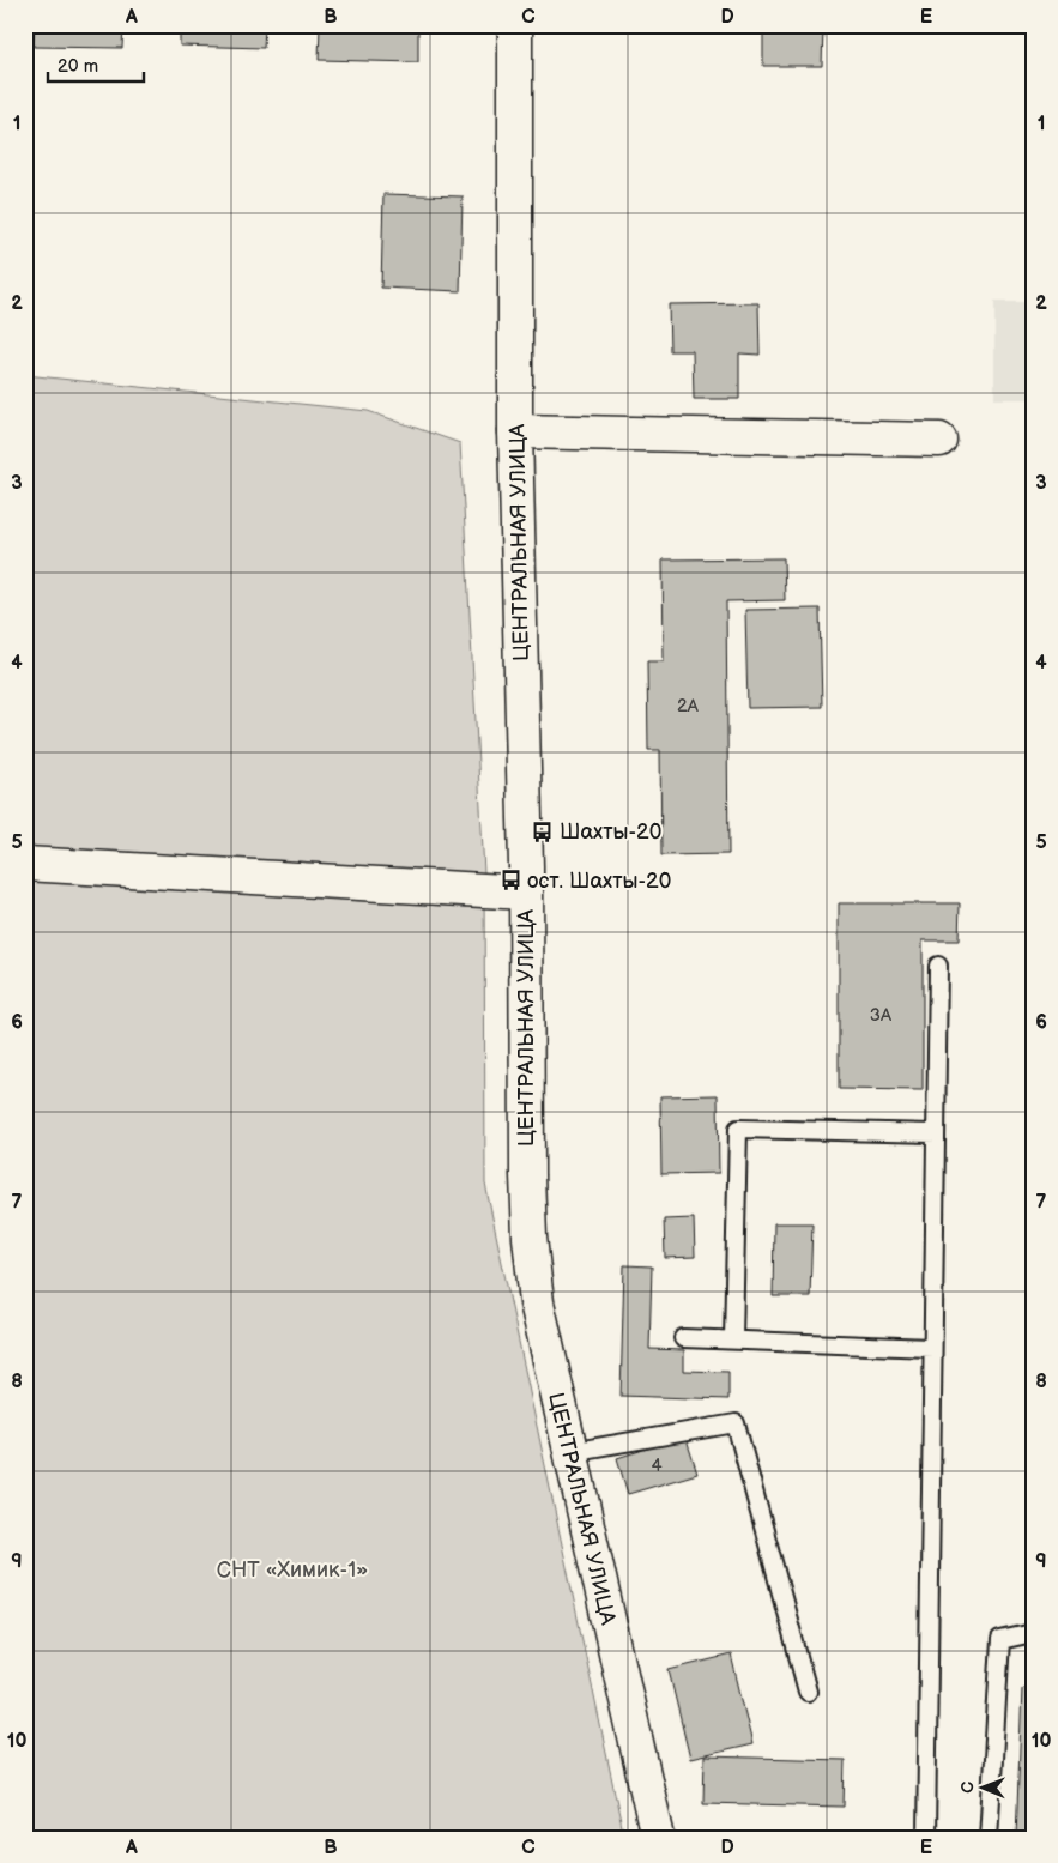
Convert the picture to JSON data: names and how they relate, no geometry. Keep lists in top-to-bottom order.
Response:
{
  "streets": {
    "street": ["ЦЕНТРАЛЬНАЯ УЛИЦА"]
  },
  "parks": ["СНТ «Химик-1»"],
  "places": {
    "bus stop": ["Шахты-20", "ост. Шахты-20"]
  },
  "house_numbers": ["2А", "3А", "4"],
  "scale_bar": "20 m",
  "north": "left",
  "grid": {
    "columns": [
      "A",
      "B",
      "C",
      "D",
      "E"
    ],
    "rows": [
      "1",
      "2",
      "3",
      "4",
      "5",
      "6",
      "7",
      "8",
      "9",
      "10"
    ]
  }
}
